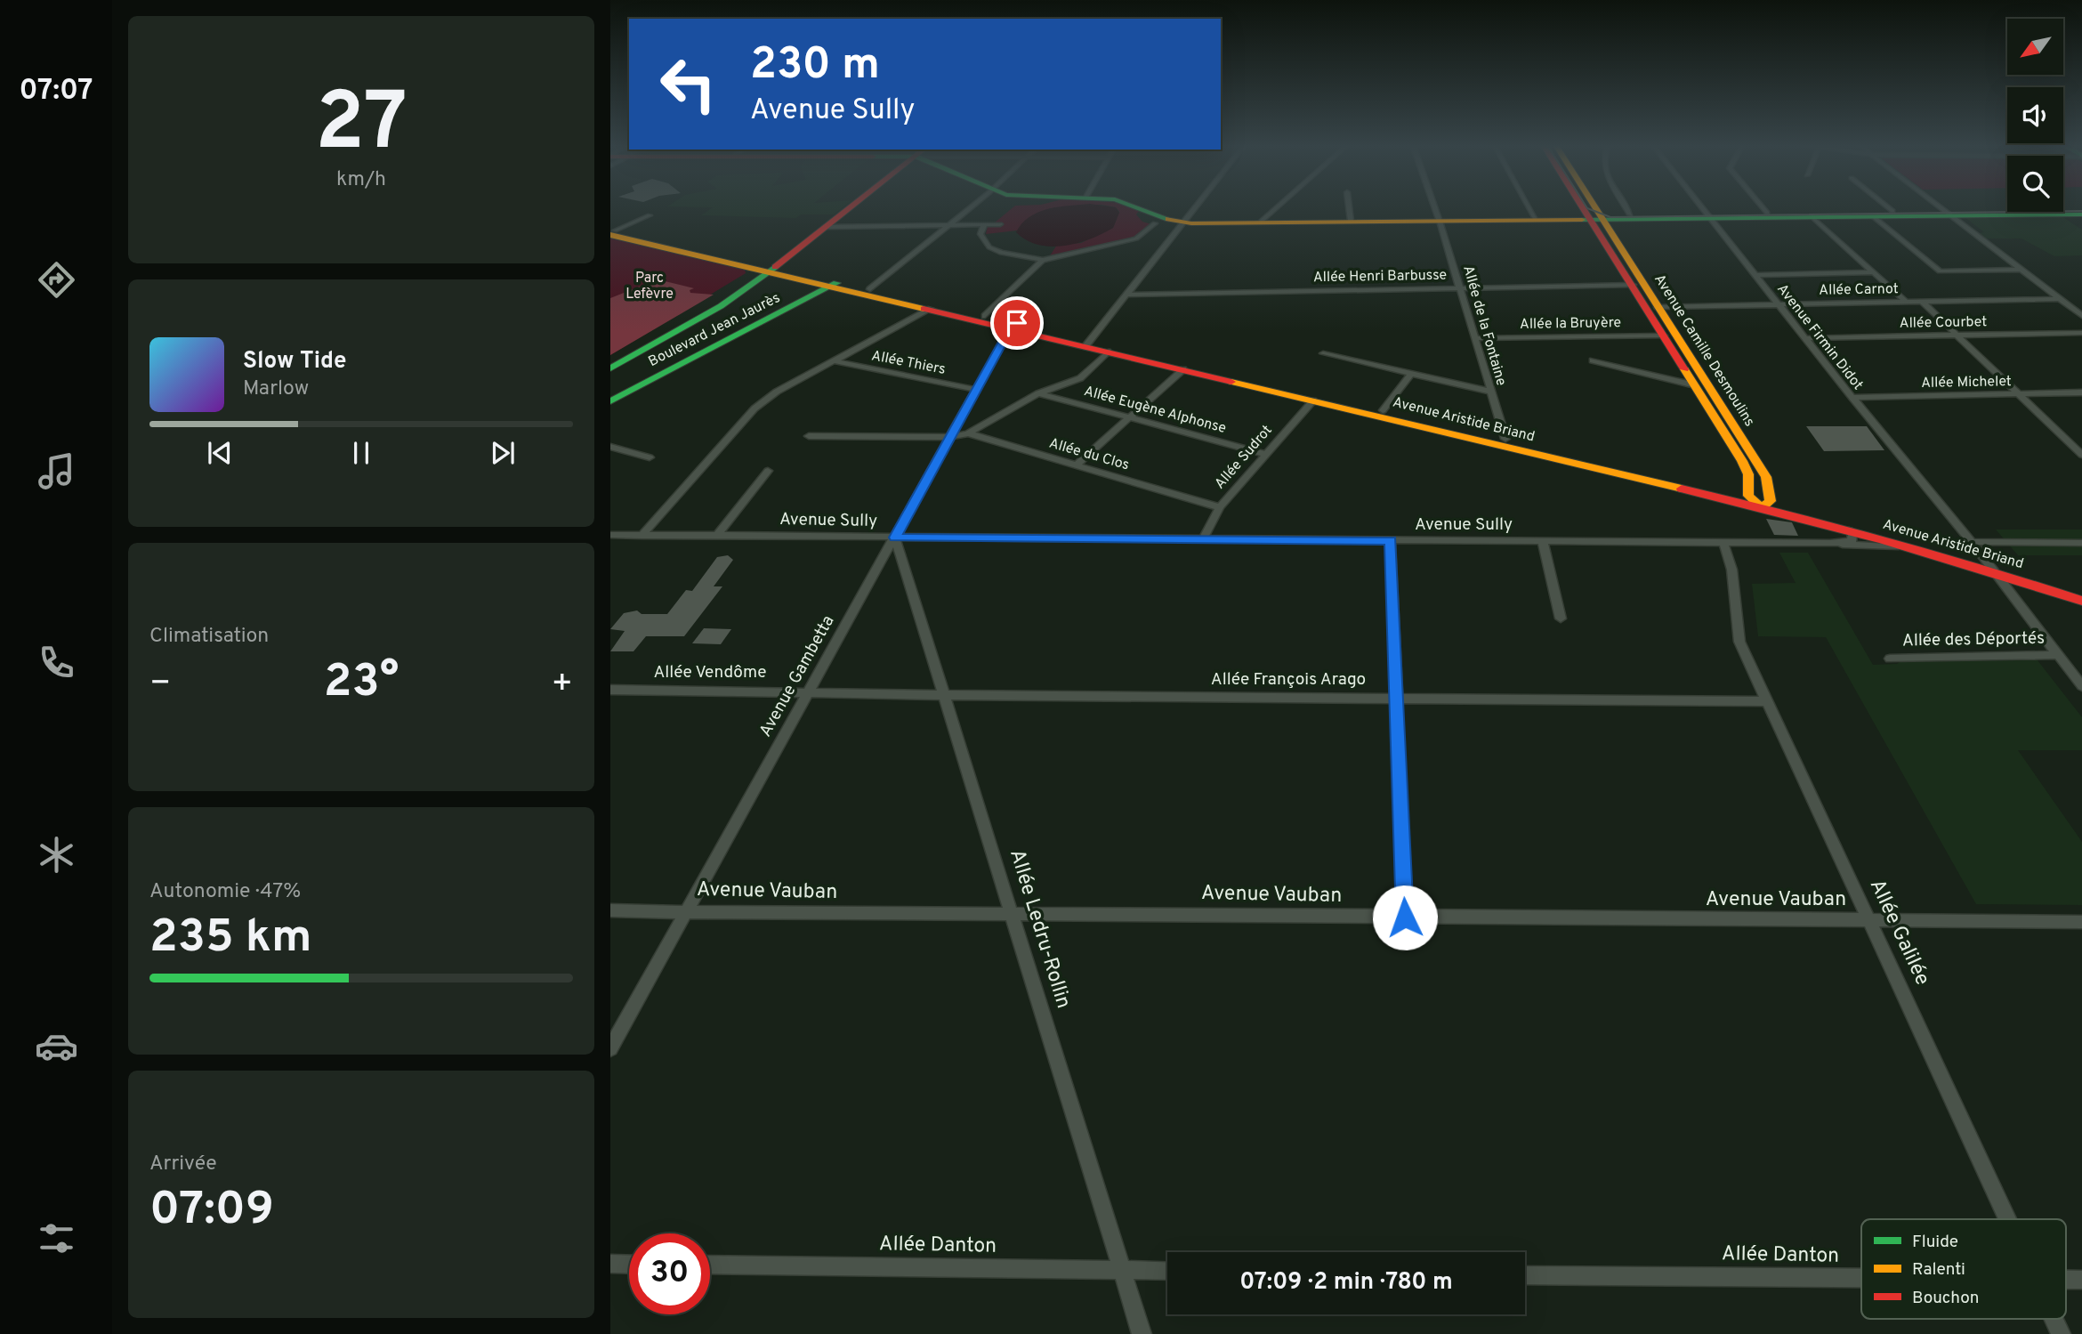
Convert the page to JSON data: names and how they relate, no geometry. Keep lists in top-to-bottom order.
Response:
{
  "streets": {
    "main road": ["Boulevard Jean Jaurès", "Avenue Camille Desmoulins", "Avenue Aristide Briand"],
    "street": [
      "Allée Henri Barbusse",
      "Allée Carnot",
      "Allée Courbet",
      "Allée la Bruyère",
      "Allée de la Fontaine",
      "Avenue Firmin Didot",
      "Allée Thiers",
      "Allée Michelet",
      "Allée Eugène Alphonse",
      "Allée du Clos",
      "Allée Sudrot",
      "Avenue Sully",
      "Allée des Déportés",
      "Allée Vendôme",
      "Avenue Gambetta",
      "Allée François Arago",
      "Avenue Vauban",
      "Allée Ledru-Rollin",
      "Allée Galilée",
      "Allée Danton"
    ]
  },
  "crossings": [
    ["Allée Henri Barbusse", "Allée de la Fontaine"],
    ["Allée Henri Barbusse", "Avenue Camille Desmoulins"],
    ["Allée Carnot", "Avenue Firmin Didot"],
    ["Allée Carnot", "Avenue Camille Desmoulins"],
    ["Allée Courbet", "Avenue Firmin Didot"],
    ["Allée la Bruyère", "Allée de la Fontaine"],
    ["Allée la Bruyère", "Avenue Camille Desmoulins"],
    ["Allée de la Fontaine", "Avenue Aristide Briand"],
    ["Boulevard Jean Jaurès", "Avenue Aristide Briand"],
    ["Avenue Firmin Didot", "Allée Michelet"],
    ["Avenue Firmin Didot", "Avenue Aristide Briand"],
    ["Avenue Camille Desmoulins", "Avenue Aristide Briand"],
    ["Allée Thiers", "Avenue Gambetta"],
    ["Allée Eugène Alphonse", "Allée Sudrot"],
    ["Avenue Aristide Briand", "Allée Sudrot"],
    ["Avenue Aristide Briand", "Avenue Sully"],
    ["Avenue Aristide Briand", "Avenue Gambetta"],
    ["Allée du Clos", "Allée Sudrot"],
    ["Allée Sudrot", "Avenue Sully"],
    ["Avenue Sully", "Avenue Gambetta"],
    ["Avenue Sully", "Allée Ledru-Rollin"],
    ["Avenue Sully", "Allée Galilée"],
    ["Allée Vendôme", "Avenue Gambetta"],
    ["Allée Vendôme", "Allée François Arago"],
    ["Avenue Gambetta", "Allée François Arago"],
    ["Avenue Gambetta", "Avenue Vauban"],
    ["Avenue Gambetta", "Allée Ledru-Rollin"],
    ["Allée François Arago", "Allée Ledru-Rollin"],
    ["Allée François Arago", "Allée Galilée"],
    ["Avenue Vauban", "Allée Ledru-Rollin"],
    ["Avenue Vauban", "Allée Galilée"],
    ["Allée Ledru-Rollin", "Allée Danton"]
  ],
  "parks": ["Parc Lefèvre"],
  "legend": ["Fluide", "Ralenti", "Bouchon"],
  "north": "bottom left",
  "page": {
    "tabs": "07:07",
    "tile": [
      ["27", "km/h"],
      "Climatisation",
      ["Autonomie · 47%", "235 km"],
      ["Arrivée", "07:09"]
    ],
    "turn": ["230 m", "Avenue Sully"],
    "song": ["Slow Tide", "Marlow"],
    "heat": ["−", "23°", "+"],
    "limit": "30",
    "trip": "07:09 · 2 min · 780 m"
  }
}
